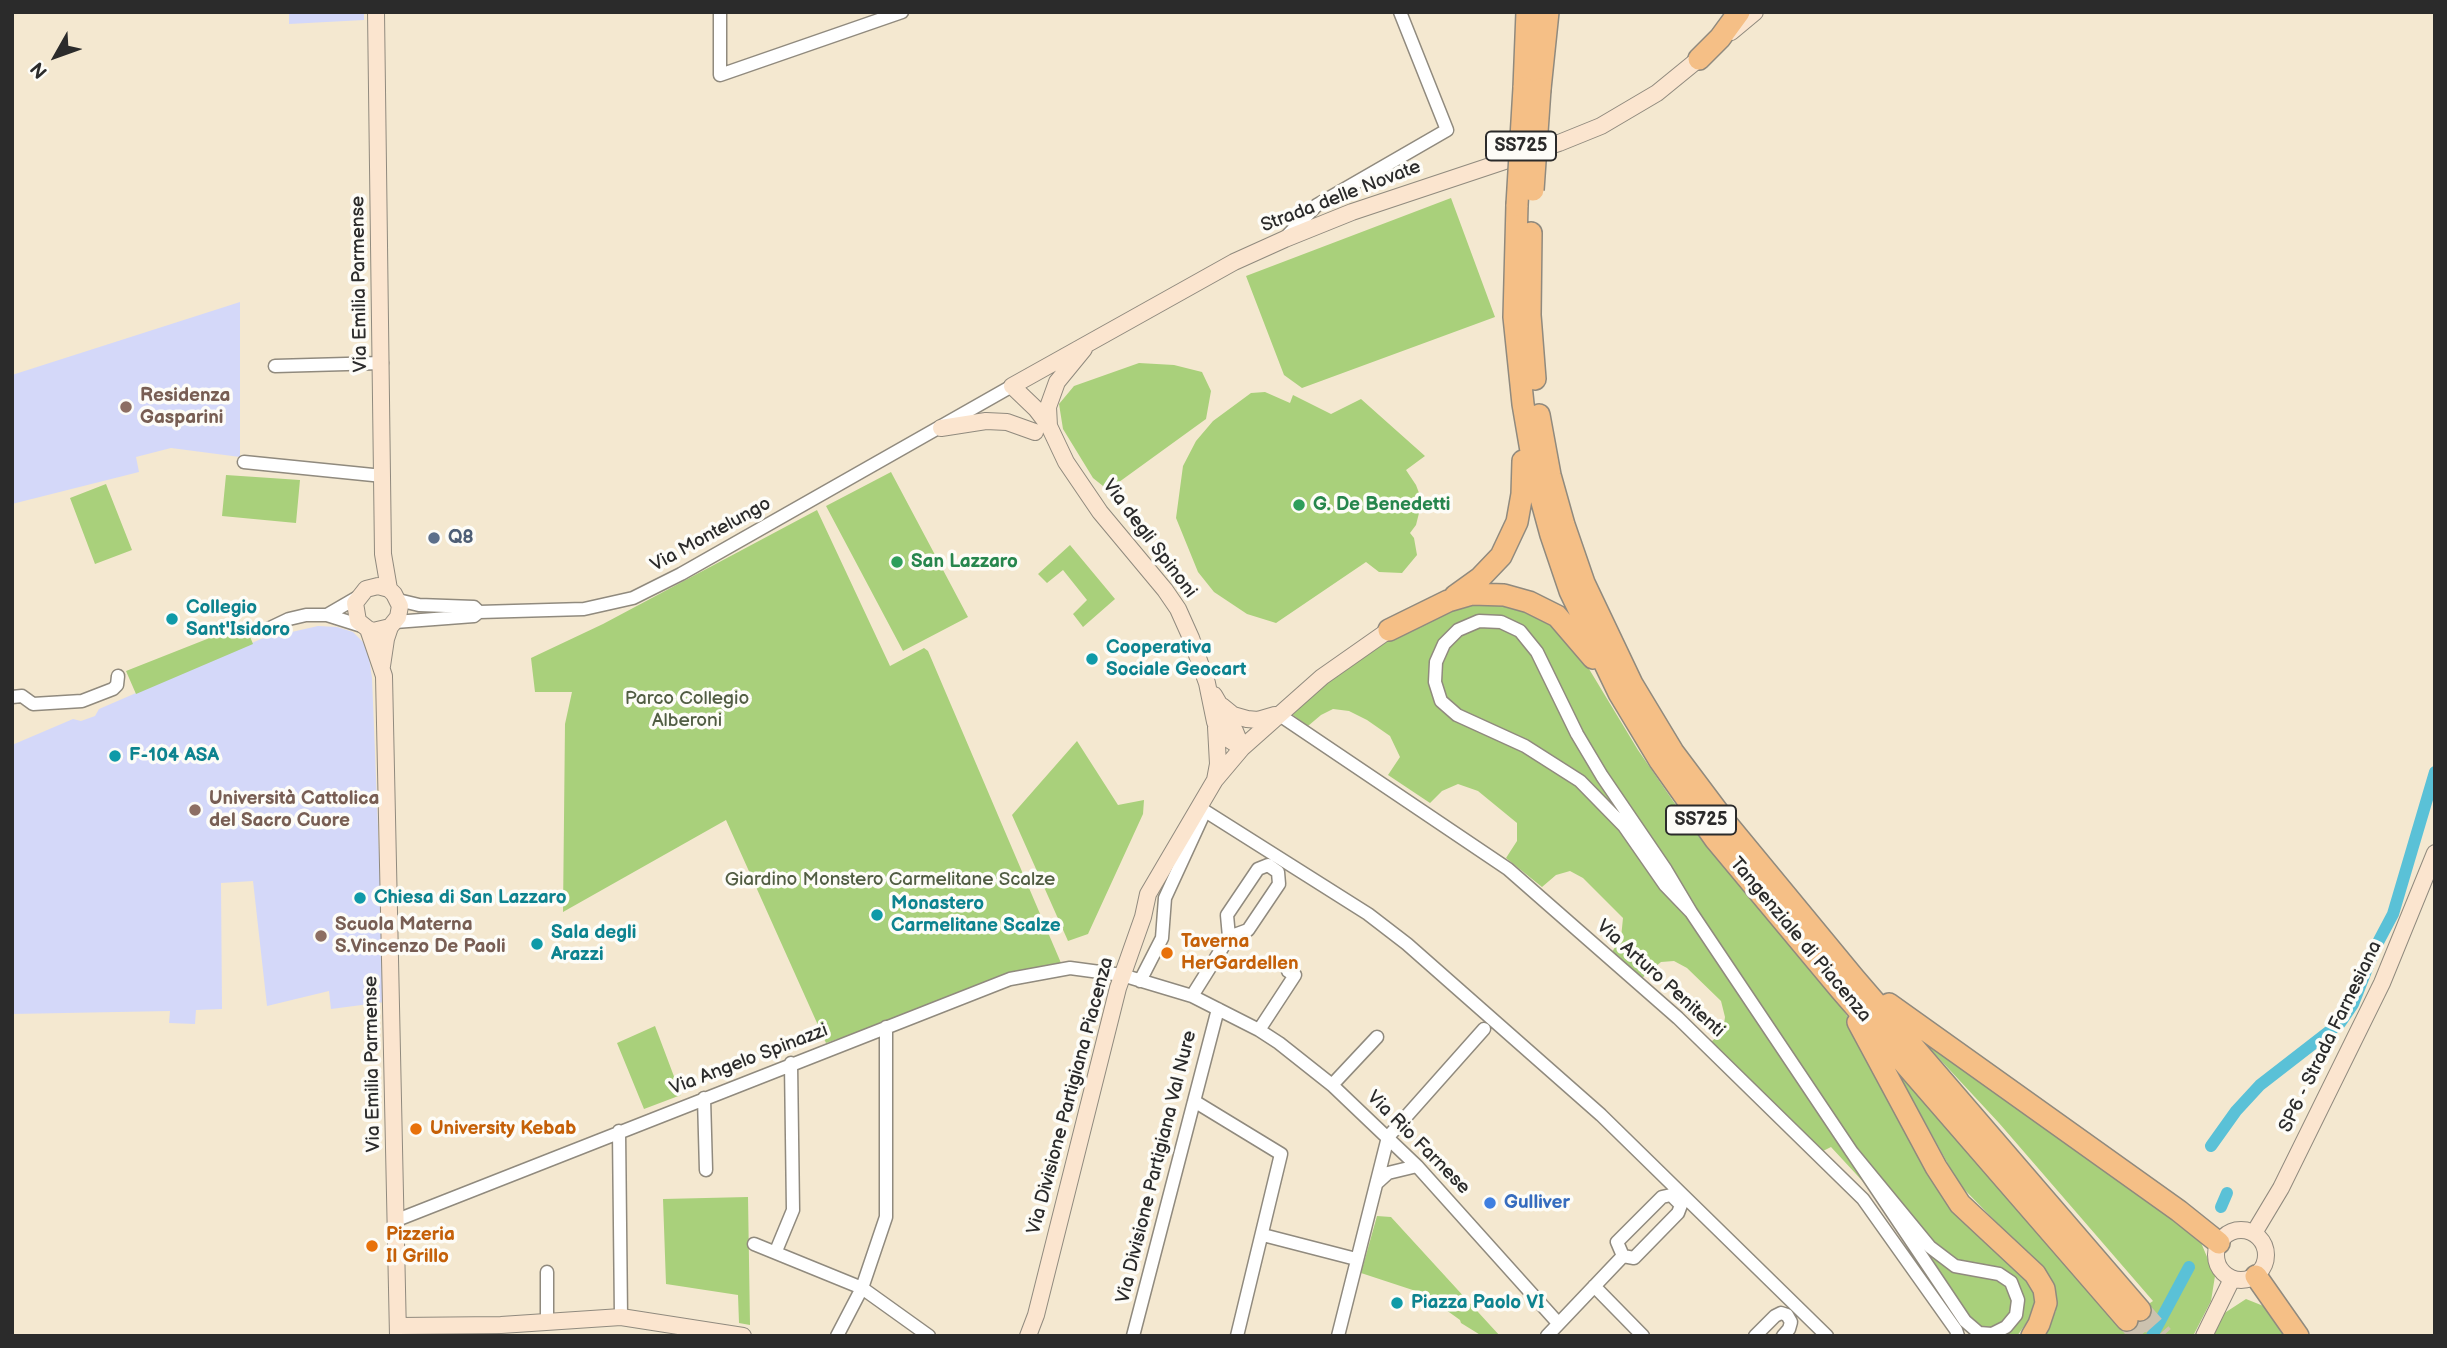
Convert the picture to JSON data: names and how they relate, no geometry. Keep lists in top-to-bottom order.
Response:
{
  "streets": {
    "highway": ["SS725", "Tangenziale di Piacenza"],
    "street": [
      "Strada delle Novate",
      "Via Emilia Parmense",
      "Via Montelungo",
      "Via degli Spinoni",
      "Via Arturo Penitenti",
      "SP6 - Strada Farnesiana",
      "Via Angelo Spinazzi",
      "Via Divisione Partigiana Piacenza",
      "Via Rio Farnese",
      "Via Divisione Partigiana Val Nure"
    ]
  },
  "crossings": [
    ["Strada delle Novate", "Via Montelungo"],
    ["Strada delle Novate", "Via degli Spinoni"],
    ["Via Emilia Parmense", "Via Montelungo"],
    ["Via Emilia Parmense", "Via Angelo Spinazzi"],
    ["Via degli Spinoni", "Via Divisione Partigiana Piacenza"],
    ["Via Arturo Penitenti", "Via Divisione Partigiana Piacenza"],
    ["Via Angelo Spinazzi", "Via Divisione Partigiana Piacenza"],
    ["Via Angelo Spinazzi", "Via Rio Farnese"],
    ["Via Divisione Partigiana Piacenza", "Via Rio Farnese"],
    ["Via Rio Farnese", "Via Divisione Partigiana Val Nure"]
  ],
  "parks": ["Parco Collegio Alberoni", "Giardino Monstero Carmelitane Scalze"],
  "places": [
    "Residenza Gasparini",
    "G. De Benedetti",
    "Q8",
    "San Lazzaro",
    "Collegio Sant'Isidoro",
    "Cooperativa Sociale Geocart",
    "F-104 ASA",
    "Università Cattolica del Sacro Cuore",
    "Chiesa di San Lazzaro",
    "Monastero Carmelitane Scalze",
    "Scuola Materna S.Vincenzo De Paoli",
    "Sala degli Arazzi",
    "Taverna HerGardellen",
    "University Kebab",
    "Gulliver",
    "Pizzeria Il Grillo",
    "Piazza Paolo VI"
  ],
  "north": "bottom left"
}
